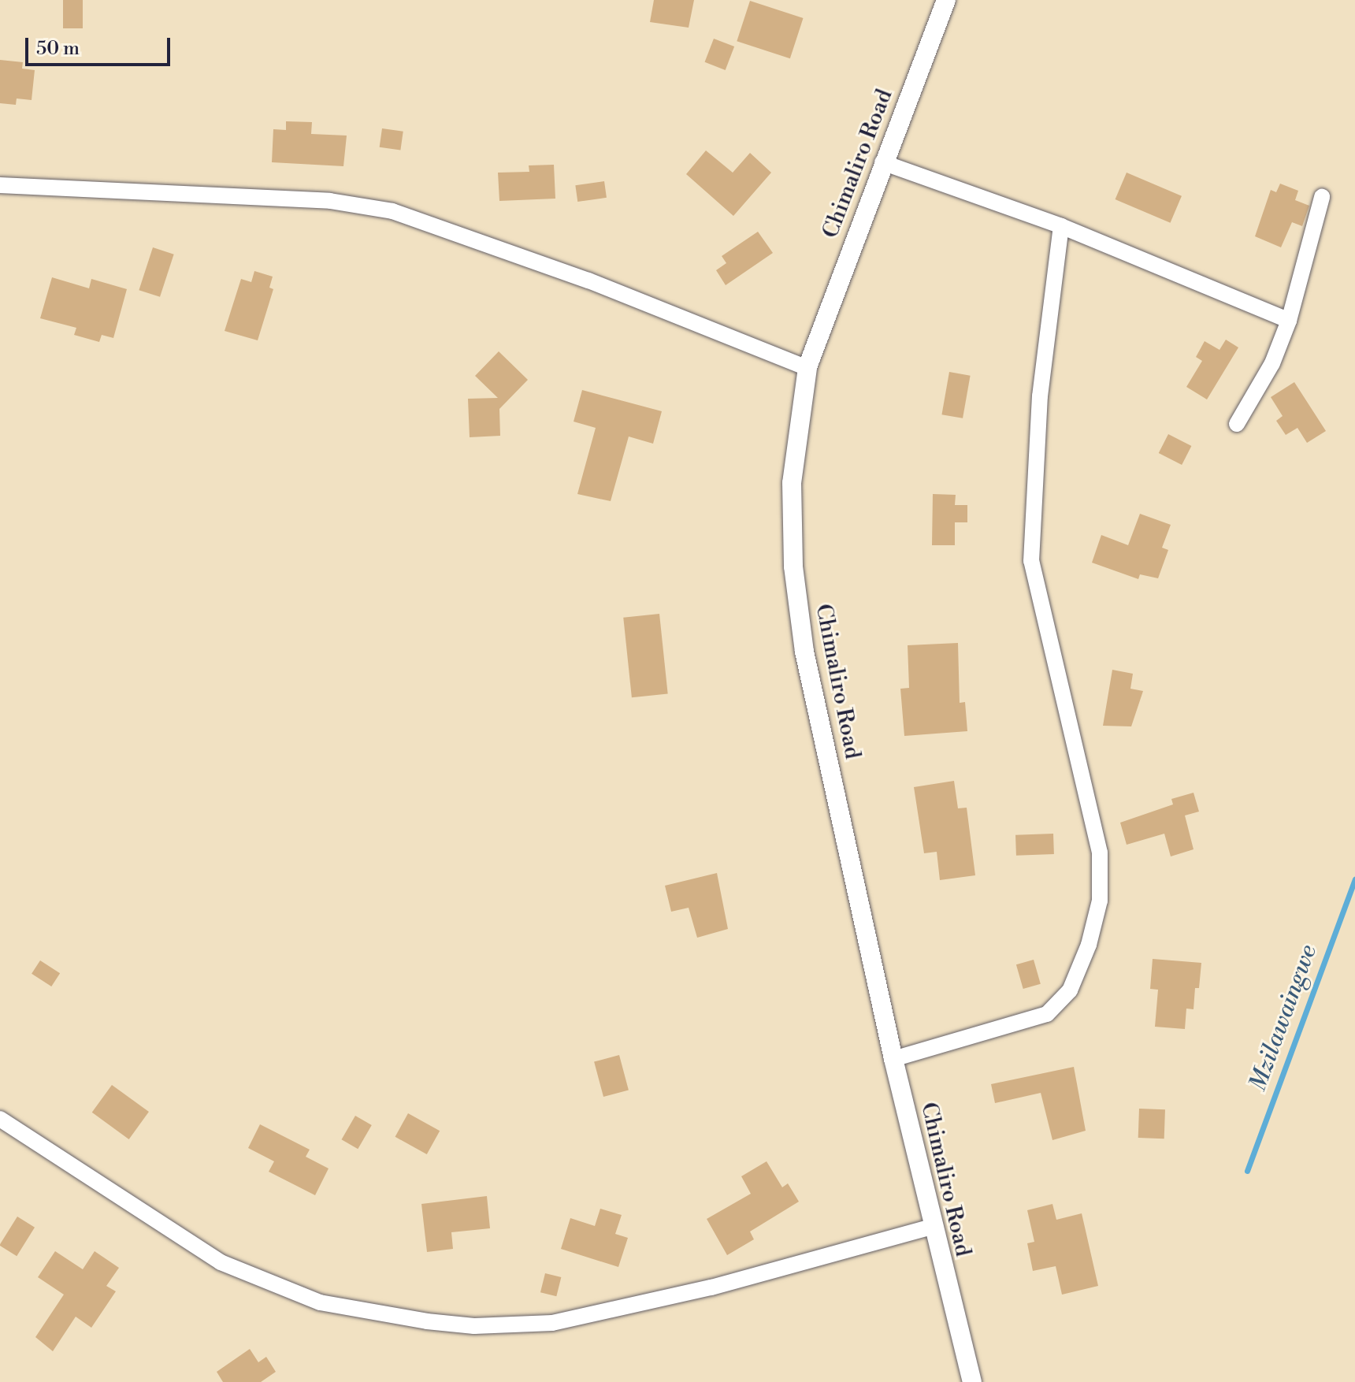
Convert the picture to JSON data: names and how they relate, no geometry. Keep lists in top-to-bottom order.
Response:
{
  "streets": {
    "street": ["Chimaliro Road"]
  },
  "water": ["Mzilawaingwe"],
  "scale_bar": "50 m"
}
